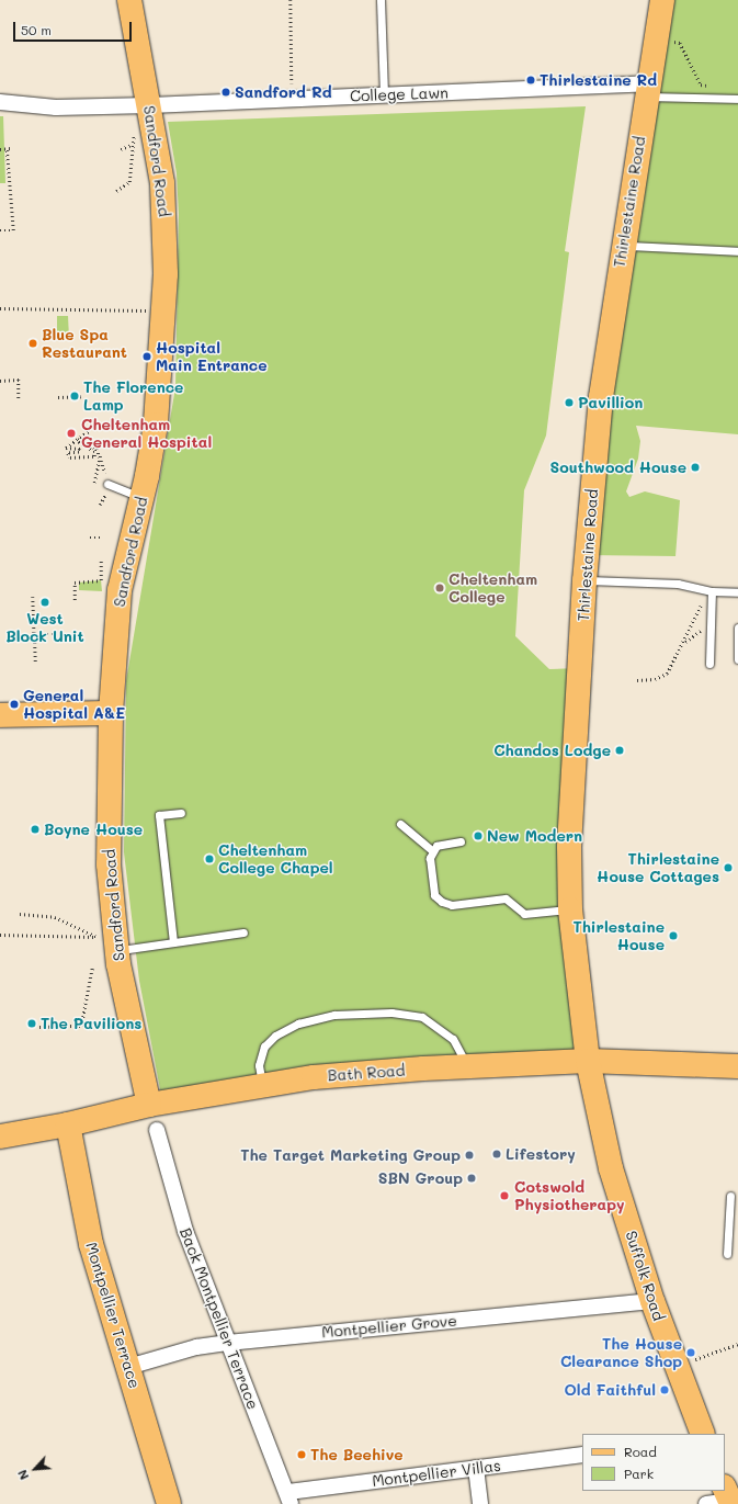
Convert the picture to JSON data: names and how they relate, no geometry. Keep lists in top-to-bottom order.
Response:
{
  "streets": {
    "main road": [
      "Sandford Road",
      "Thirlestaine Road",
      "Bath Road",
      "Suffolk Road",
      "Montpellier Terrace"
    ],
    "street": [
      "College Lawn",
      "Back Montpellier Terrace",
      "Montpellier Grove",
      "Montpellier Villas"
    ]
  },
  "crossings": [
    ["College Lawn", "Sandford Road"],
    ["College Lawn", "Thirlestaine Road"],
    ["Sandford Road", "Bath Road"],
    ["Thirlestaine Road", "Bath Road"],
    ["Thirlestaine Road", "Suffolk Road"],
    ["Bath Road", "Suffolk Road"],
    ["Bath Road", "Montpellier Terrace"],
    ["Suffolk Road", "Montpellier Grove"],
    ["Montpellier Terrace", "Montpellier Grove"],
    ["Back Montpellier Terrace", "Montpellier Grove"],
    ["Back Montpellier Terrace", "Montpellier Villas"]
  ],
  "places": [
    "Thirlestaine Rd",
    "Sandford Rd",
    "Blue Spa Restaurant",
    "Hospital Main Entrance",
    "The Florence Lamp",
    "Pavillion",
    "Cheltenham General Hospital",
    "Southwood House",
    "Cheltenham College",
    "West Block Unit",
    "General Hospital A&E",
    "Chandos Lodge",
    "Boyne House",
    "New Modern",
    "Cheltenham College Chapel",
    "Thirlestaine House Cottages",
    "Thirlestaine House",
    "The Pavilions",
    "Lifestory",
    "The Target Marketing Group",
    "SBN Group",
    "Cotswold Physiotherapy",
    "The House Clearance Shop",
    "Old Faithful",
    "The Beehive"
  ],
  "legend": ["Road", "Park"],
  "scale_bar": "50 m",
  "north": "bottom left"
}
